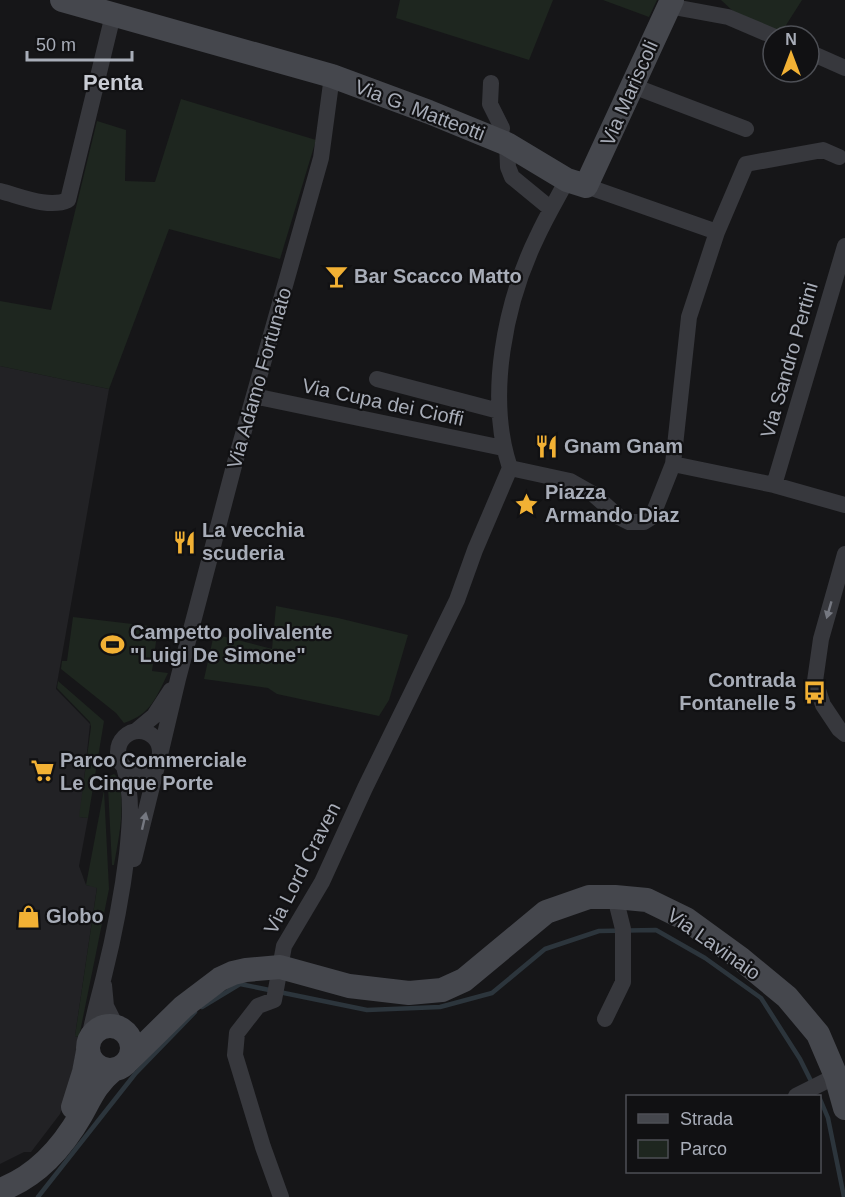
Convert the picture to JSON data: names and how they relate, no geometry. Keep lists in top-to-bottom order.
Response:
{
  "streets": {
    "street": [
      "Via Mariscoli",
      "Via G. Matteotti",
      "Via Sandro Pertini",
      "Via Adamo Fortunato",
      "Via Cupa dei Cioffi",
      "Via Lord Craven",
      "Via Lavinaio"
    ]
  },
  "crossings": [
    ["Via Mariscoli", "Via G. Matteotti"],
    ["Via G. Matteotti", "Via Adamo Fortunato"],
    ["Via Adamo Fortunato", "Via Cupa dei Cioffi"],
    ["Via Adamo Fortunato", "Via Lavinaio"],
    ["Via Lord Craven", "Via Lavinaio"]
  ],
  "districts": ["Penta"],
  "places": {
    "bar": ["Bar Scacco Matto"],
    "restaurant": ["Gnam Gnam", "La vecchia scuderia"],
    "place": ["Piazza Armando Diaz"],
    "sports": ["Campetto polivalente \"Luigi De Simone\""],
    "bus stop": ["Contrada Fontanelle 5"],
    "supermarket": ["Parco Commerciale Le Cinque Porte"],
    "shop": ["Globo"]
  },
  "legend": ["Strada", "Parco"],
  "scale_bar": "50 m",
  "north": "top"
}
